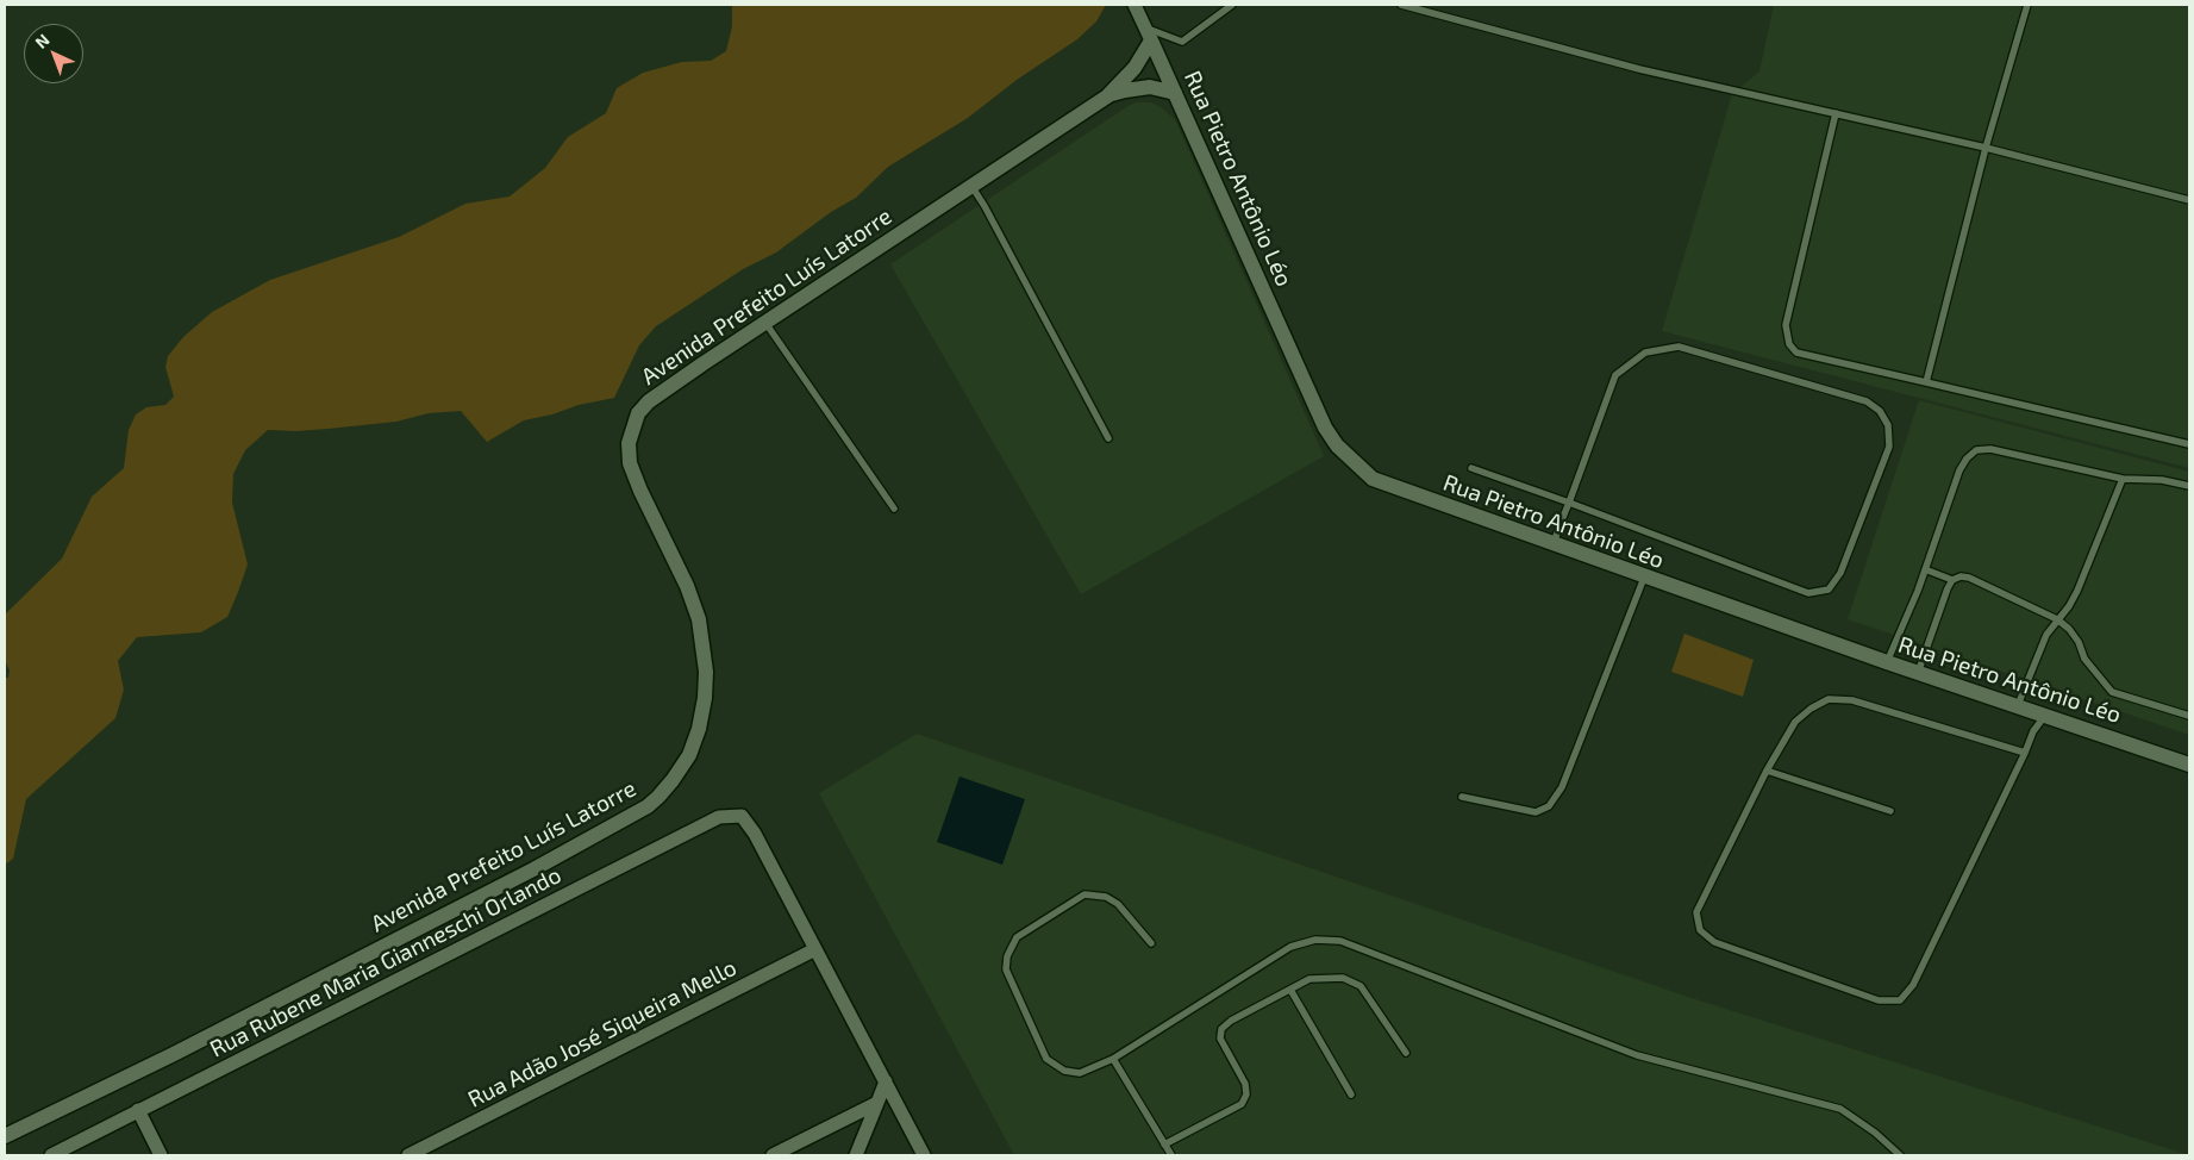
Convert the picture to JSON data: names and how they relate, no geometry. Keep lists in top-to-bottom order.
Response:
{
  "streets": {
    "main road": ["Rua Pietro Antônio Léo", "Avenida Prefeito Luís Latorre"],
    "street": ["Rua Rubene Maria Gianneschi Orlando", "Rua Adão José Siqueira Mello"]
  },
  "crossings": [
    ["Rua Pietro Antônio Léo", "Avenida Prefeito Luís Latorre"],
    ["Rua Rubene Maria Gianneschi Orlando", "Rua Adão José Siqueira Mello"]
  ],
  "north": "top left"
}
